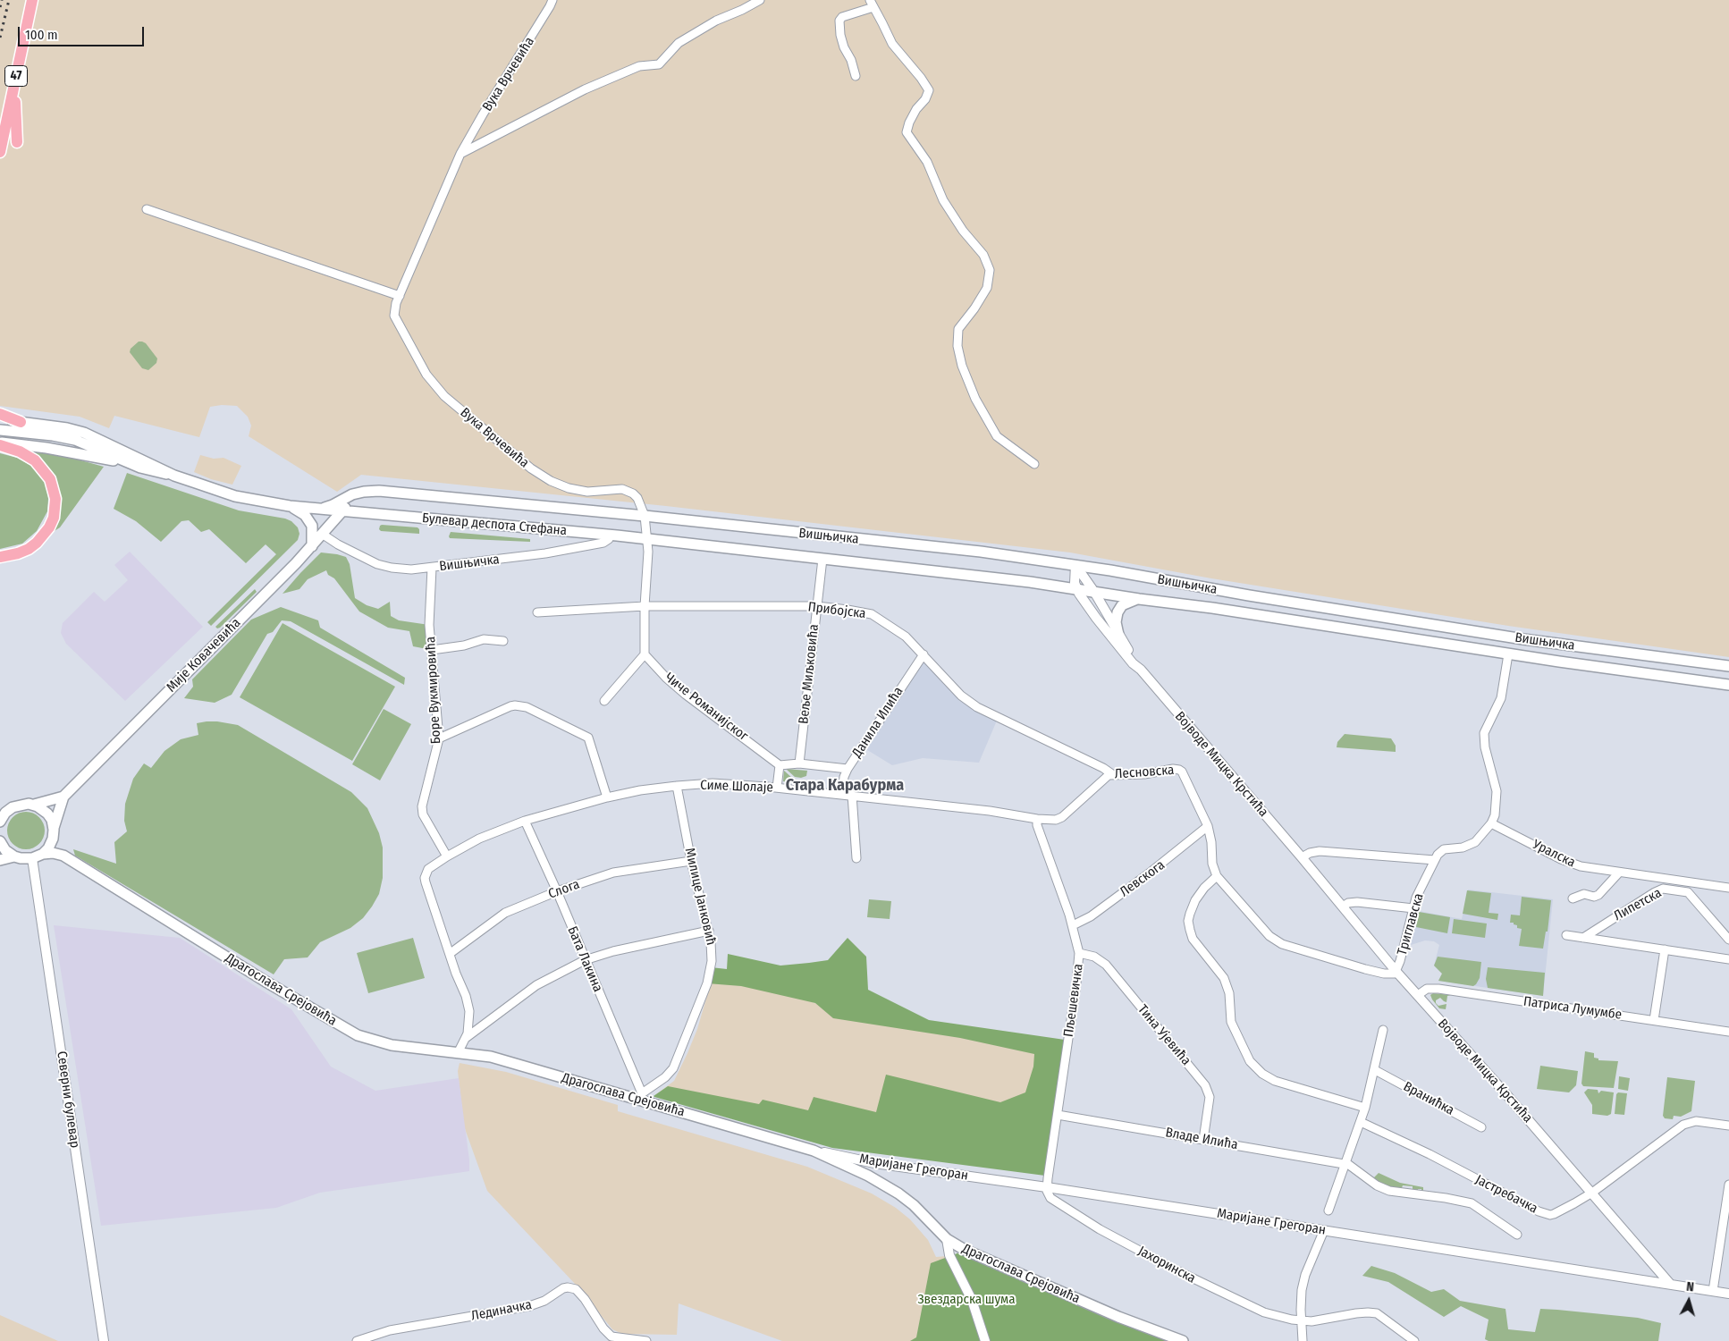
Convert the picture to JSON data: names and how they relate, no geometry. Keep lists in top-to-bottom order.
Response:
{
  "streets": {
    "main road": [
      "47",
      "Булевар деспота Стефана",
      "Вишњичка",
      "Мије Ковачевића",
      "Драгослава Срејовића"
    ],
    "street": [
      "Вука Врчевића",
      "Прибојска",
      "Веље Миљковића",
      "Боре Вукмировића",
      "Чиче Романијског",
      "Данила Илића",
      "Војводе Мицка Крстића",
      "Лесновска",
      "Симе Шолаје",
      "Уралска",
      "Левскога",
      "Слога",
      "Милице Јанковић",
      "Липетска",
      "Триглавска",
      "Бата Лакина",
      "Пљешевичка",
      "Патриса Лумумбе",
      "Тина Ујевића",
      "Вранићка",
      "Северни булевар",
      "Владе Илића",
      "Маријане Грегоран",
      "Јастребачка",
      "Јахоринска",
      "Лединачка"
    ]
  },
  "crossings": [
    ["Вука Врчевића", "Булевар деспота Стефана"],
    ["Вука Врчевића", "Вишњичка"],
    ["Булевар деспота Стефана", "Вишњичка"],
    ["Булевар деспота Стефана", "Мије Ковачевића"],
    ["Вишњичка", "Веље Миљковића"],
    ["Вишњичка", "Боре Вукмировића"],
    ["Вишњичка", "Војводе Мицка Крстића"],
    ["Вишњичка", "Триглавска"],
    ["Прибојска", "Веље Миљковића"],
    ["Прибојска", "Данила Илића"],
    ["Прибојска", "Лесновска"],
    ["Мије Ковачевића", "Драгослава Срејовића"],
    ["Боре Вукмировића", "Симе Шолаје"],
    ["Данила Илића", "Симе Шолаје"],
    ["Војводе Мицка Крстића", "Триглавска"],
    ["Војводе Мицка Крстића", "Патриса Лумумбе"],
    ["Војводе Мицка Крстића", "Маријане Грегоран"],
    ["Војводе Мицка Крстића", "Јастребачка"],
    ["Лесновска", "Симе Шолаје"],
    ["Лесновска", "Левскога"],
    ["Лесновска", "Пљешевичка"],
    ["Симе Шолаје", "Милице Јанковић"],
    ["Симе Шолаје", "Бата Лакина"],
    ["Симе Шолаје", "Пљешевичка"],
    ["Уралска", "Триглавска"],
    ["Левскога", "Пљешевичка"],
    ["Слога", "Милице Јанковић"],
    ["Слога", "Бата Лакина"],
    ["Милице Јанковић", "Бата Лакина"],
    ["Милице Јанковић", "Драгослава Срејовића"],
    ["Бата Лакина", "Драгослава Срејовића"],
    ["Драгослава Срејовића", "Маријане Грегоран"],
    ["Пљешевичка", "Тина Ујевића"],
    ["Пљешевичка", "Владе Илића"],
    ["Пљешевичка", "Маријане Грегоран"],
    ["Пљешевичка", "Јахоринска"],
    ["Тина Ујевића", "Владе Илића"],
    ["Маријане Грегоран", "Јахоринска"]
  ],
  "districts": ["Стара Карабурма"],
  "parks": ["Звездарска шума"],
  "scale_bar": "100 m",
  "north": "top"
}
